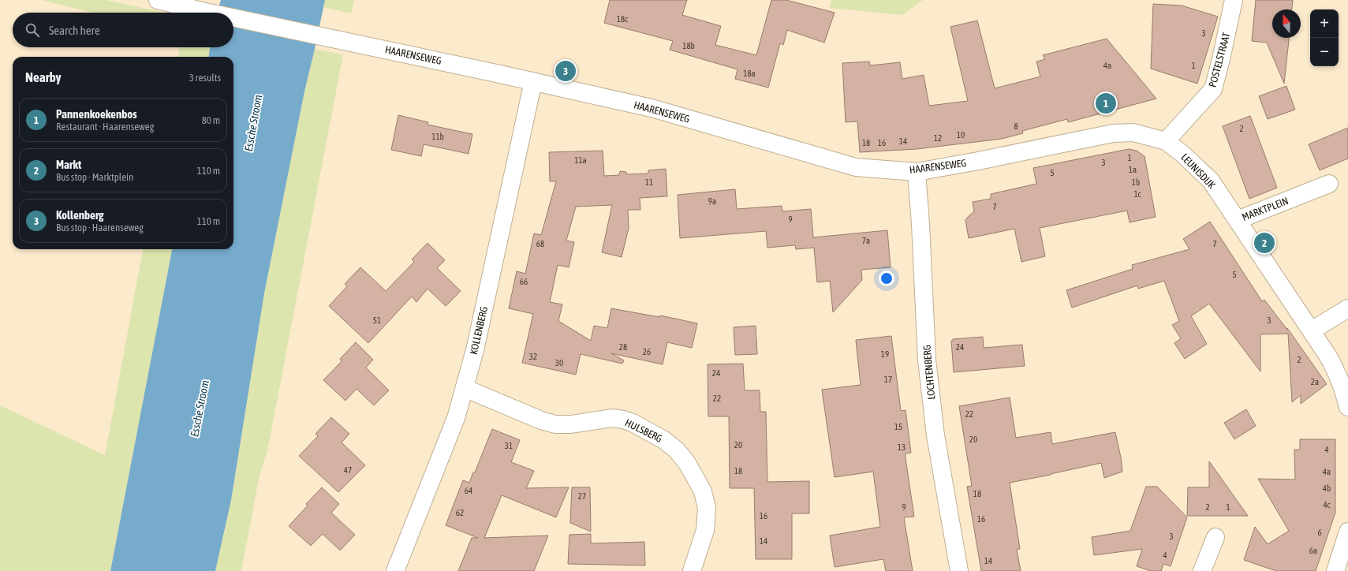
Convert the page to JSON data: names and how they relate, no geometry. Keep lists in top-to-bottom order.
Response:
{
  "streets": {
    "street": [
      "HAARENSEWEG",
      "POSTELSTRAAT",
      "LEUNISDIJK",
      "MARKTPLEIN",
      "KOLLENBERG",
      "LOCHTENBERG",
      "HULSBERG"
    ]
  },
  "crossings": [
    ["HAARENSEWEG", "POSTELSTRAAT"],
    ["HAARENSEWEG", "LEUNISDIJK"],
    ["HAARENSEWEG", "KOLLENBERG"],
    ["HAARENSEWEG", "LOCHTENBERG"],
    ["POSTELSTRAAT", "LEUNISDIJK"],
    ["LEUNISDIJK", "MARKTPLEIN"],
    ["KOLLENBERG", "HULSBERG"]
  ],
  "water": ["Essche Stroom"],
  "house_numbers": [
    "18c",
    "3",
    "18b",
    "4a",
    "1",
    "18a",
    "8",
    "2",
    "10",
    "11b",
    "12",
    "14",
    "18",
    "16",
    "1",
    "11a",
    "3",
    "1a",
    "5",
    "11",
    "1b",
    "1c",
    "9a",
    "7",
    "9",
    "7a",
    "68",
    "7",
    "5",
    "66",
    "51",
    "3",
    "28",
    "24",
    "26",
    "19",
    "32",
    "2",
    "30",
    "24",
    "17",
    "2a",
    "22",
    "22",
    "15",
    "20",
    "20",
    "31",
    "13",
    "4",
    "47",
    "18",
    "4a",
    "4b",
    "64",
    "18",
    "27",
    "4c",
    "9",
    "2",
    "1",
    "62",
    "16",
    "16",
    "6",
    "3",
    "14",
    "6a",
    "4",
    "14"
  ],
  "north": "top",
  "page": {
    "map_buttons": ["+", "−"],
    "search": "Search here",
    "heading": ["Nearby", "3 results"],
    "pins": ["3", "1", "2"],
    "list": [
      {
        "mark": "1",
        "name": "Pannenkoekenbos",
        "note": "Restaurant · Haarenseweg",
        "value": "80 m"
      },
      {
        "mark": "2",
        "name": "Markt",
        "note": "Bus stop · Marktplein",
        "value": "110 m"
      },
      {
        "mark": "3",
        "name": "Kollenberg",
        "note": "Bus stop · Haarenseweg",
        "value": "110 m"
      }
    ]
  }
}
